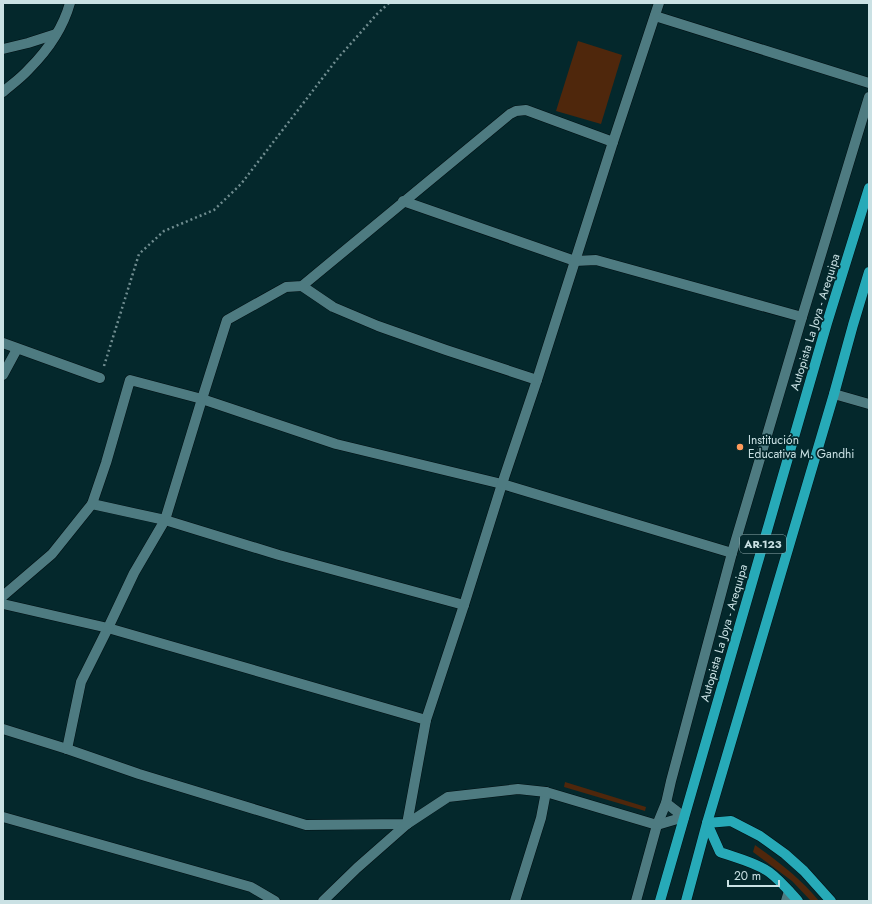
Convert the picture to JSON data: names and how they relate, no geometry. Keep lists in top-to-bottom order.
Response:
{
  "streets": {
    "main road": ["Autopista La Joya - Arequipa", "AR-123"]
  },
  "places": ["Institución Educativa M. Gandhi"],
  "scale_bar": "20 m"
}
